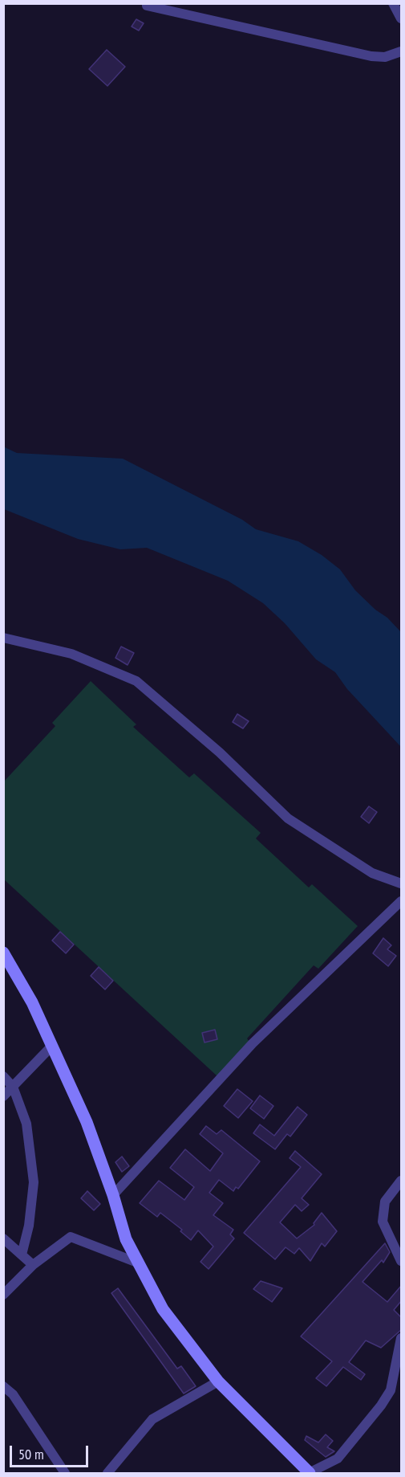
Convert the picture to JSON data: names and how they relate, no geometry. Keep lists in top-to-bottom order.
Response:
{
  "scale_bar": "50 m"
}
